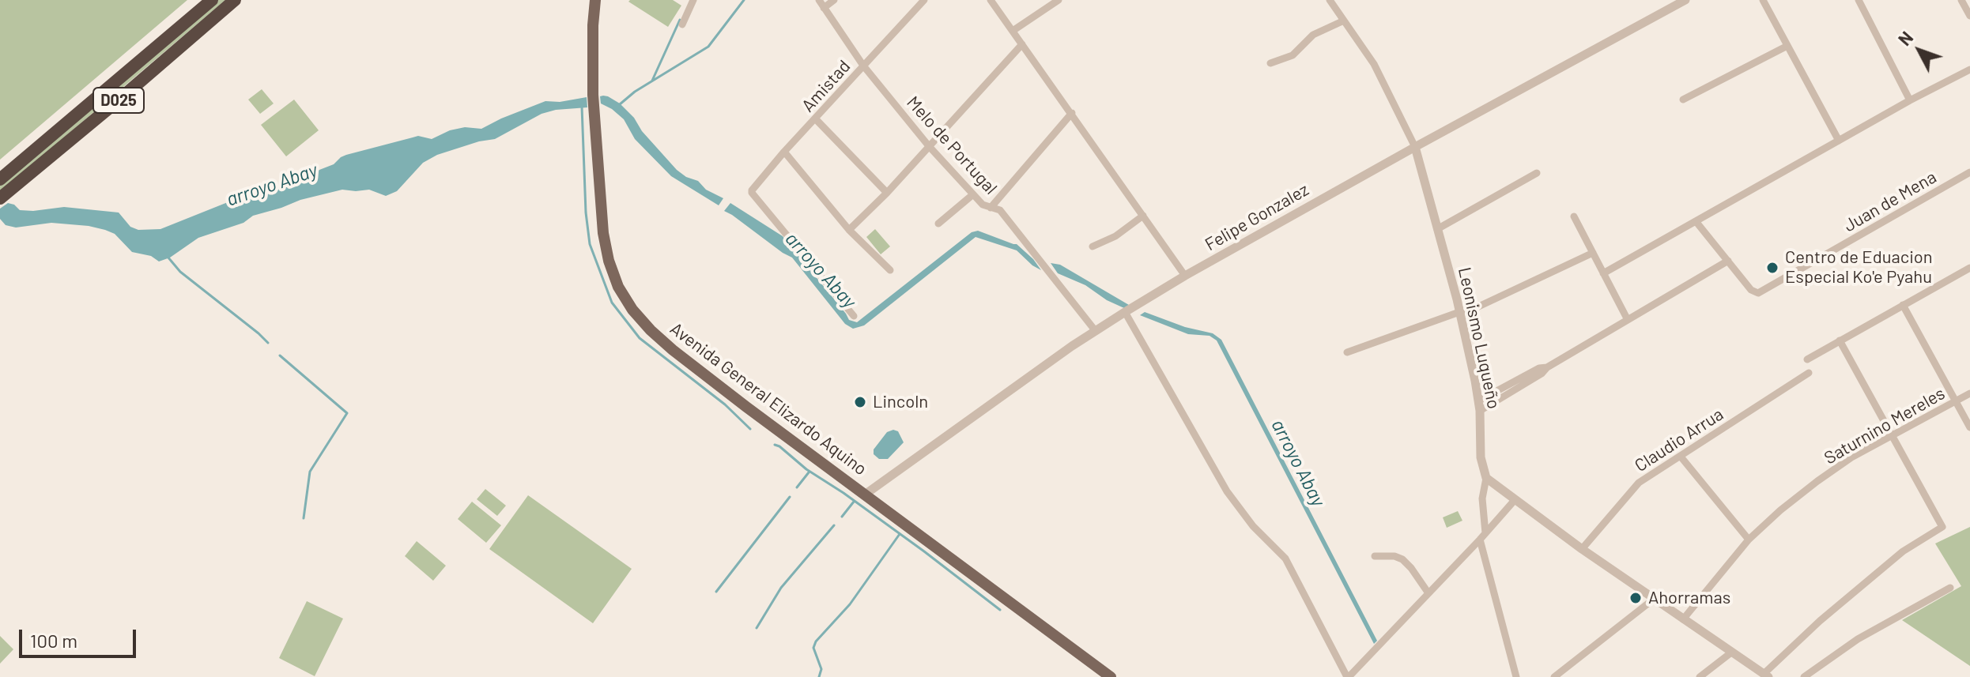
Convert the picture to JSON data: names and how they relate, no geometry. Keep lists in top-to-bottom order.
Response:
{
  "streets": {
    "highway": ["D025"],
    "main road": ["Avenida General Elizardo Aquino"],
    "street": [
      "Amistad",
      "Melo de Portugal",
      "Juan de Mena",
      "Felipe Gonzalez",
      "Leonismo Luqueño",
      "Saturnino Mereles",
      "Claudio Arrua"
    ]
  },
  "crossings": [
    ["Amistad", "Melo de Portugal"],
    ["Melo de Portugal", "Felipe Gonzalez"],
    ["Felipe Gonzalez", "Leonismo Luqueño"],
    ["Felipe Gonzalez", "Avenida General Elizardo Aquino"]
  ],
  "water": ["arroyo Abay"],
  "places": ["Centro de Eduacion Especial Ko'e Pyahu", "Lincoln", "Ahorramas"],
  "scale_bar": "100 m",
  "north": "top left"
}
